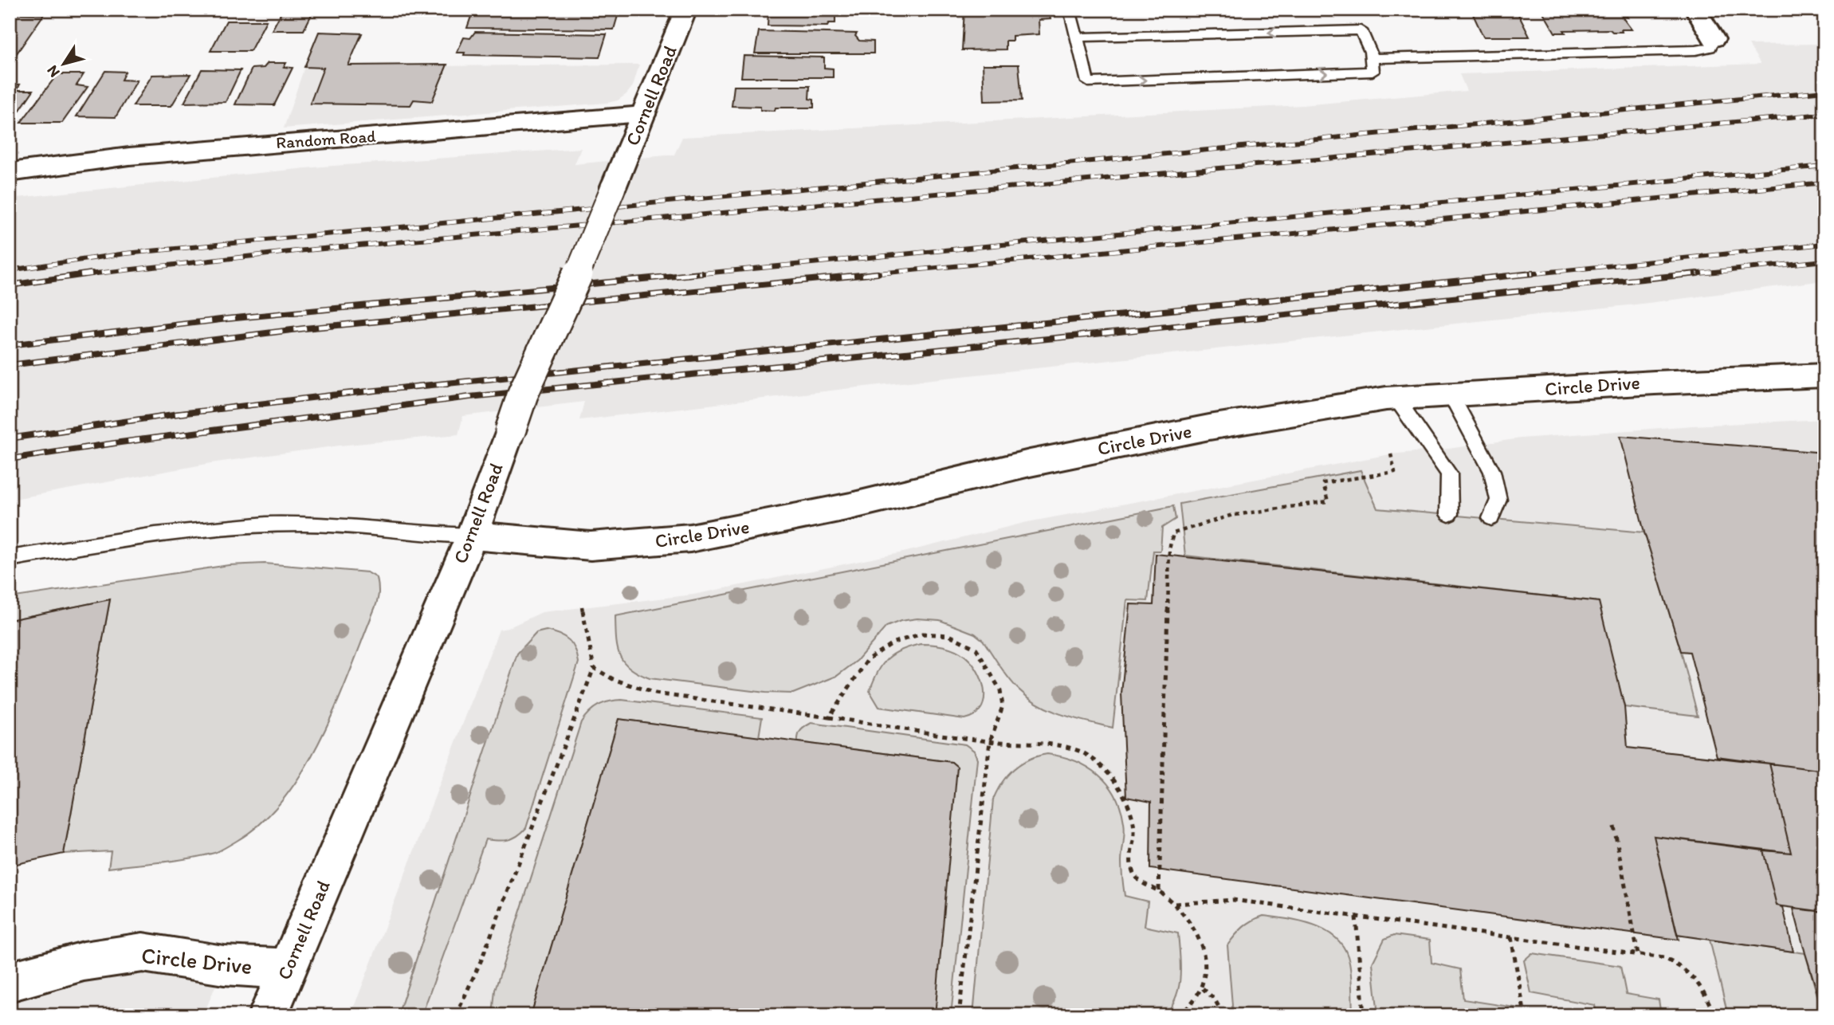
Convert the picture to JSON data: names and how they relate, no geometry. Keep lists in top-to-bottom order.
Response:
{
  "streets": {
    "street": ["Cornell Road", "Random Road", "Circle Drive"]
  },
  "crossings": [
    ["Cornell Road", "Random Road"],
    ["Cornell Road", "Circle Drive"]
  ],
  "north": "bottom left"
}
